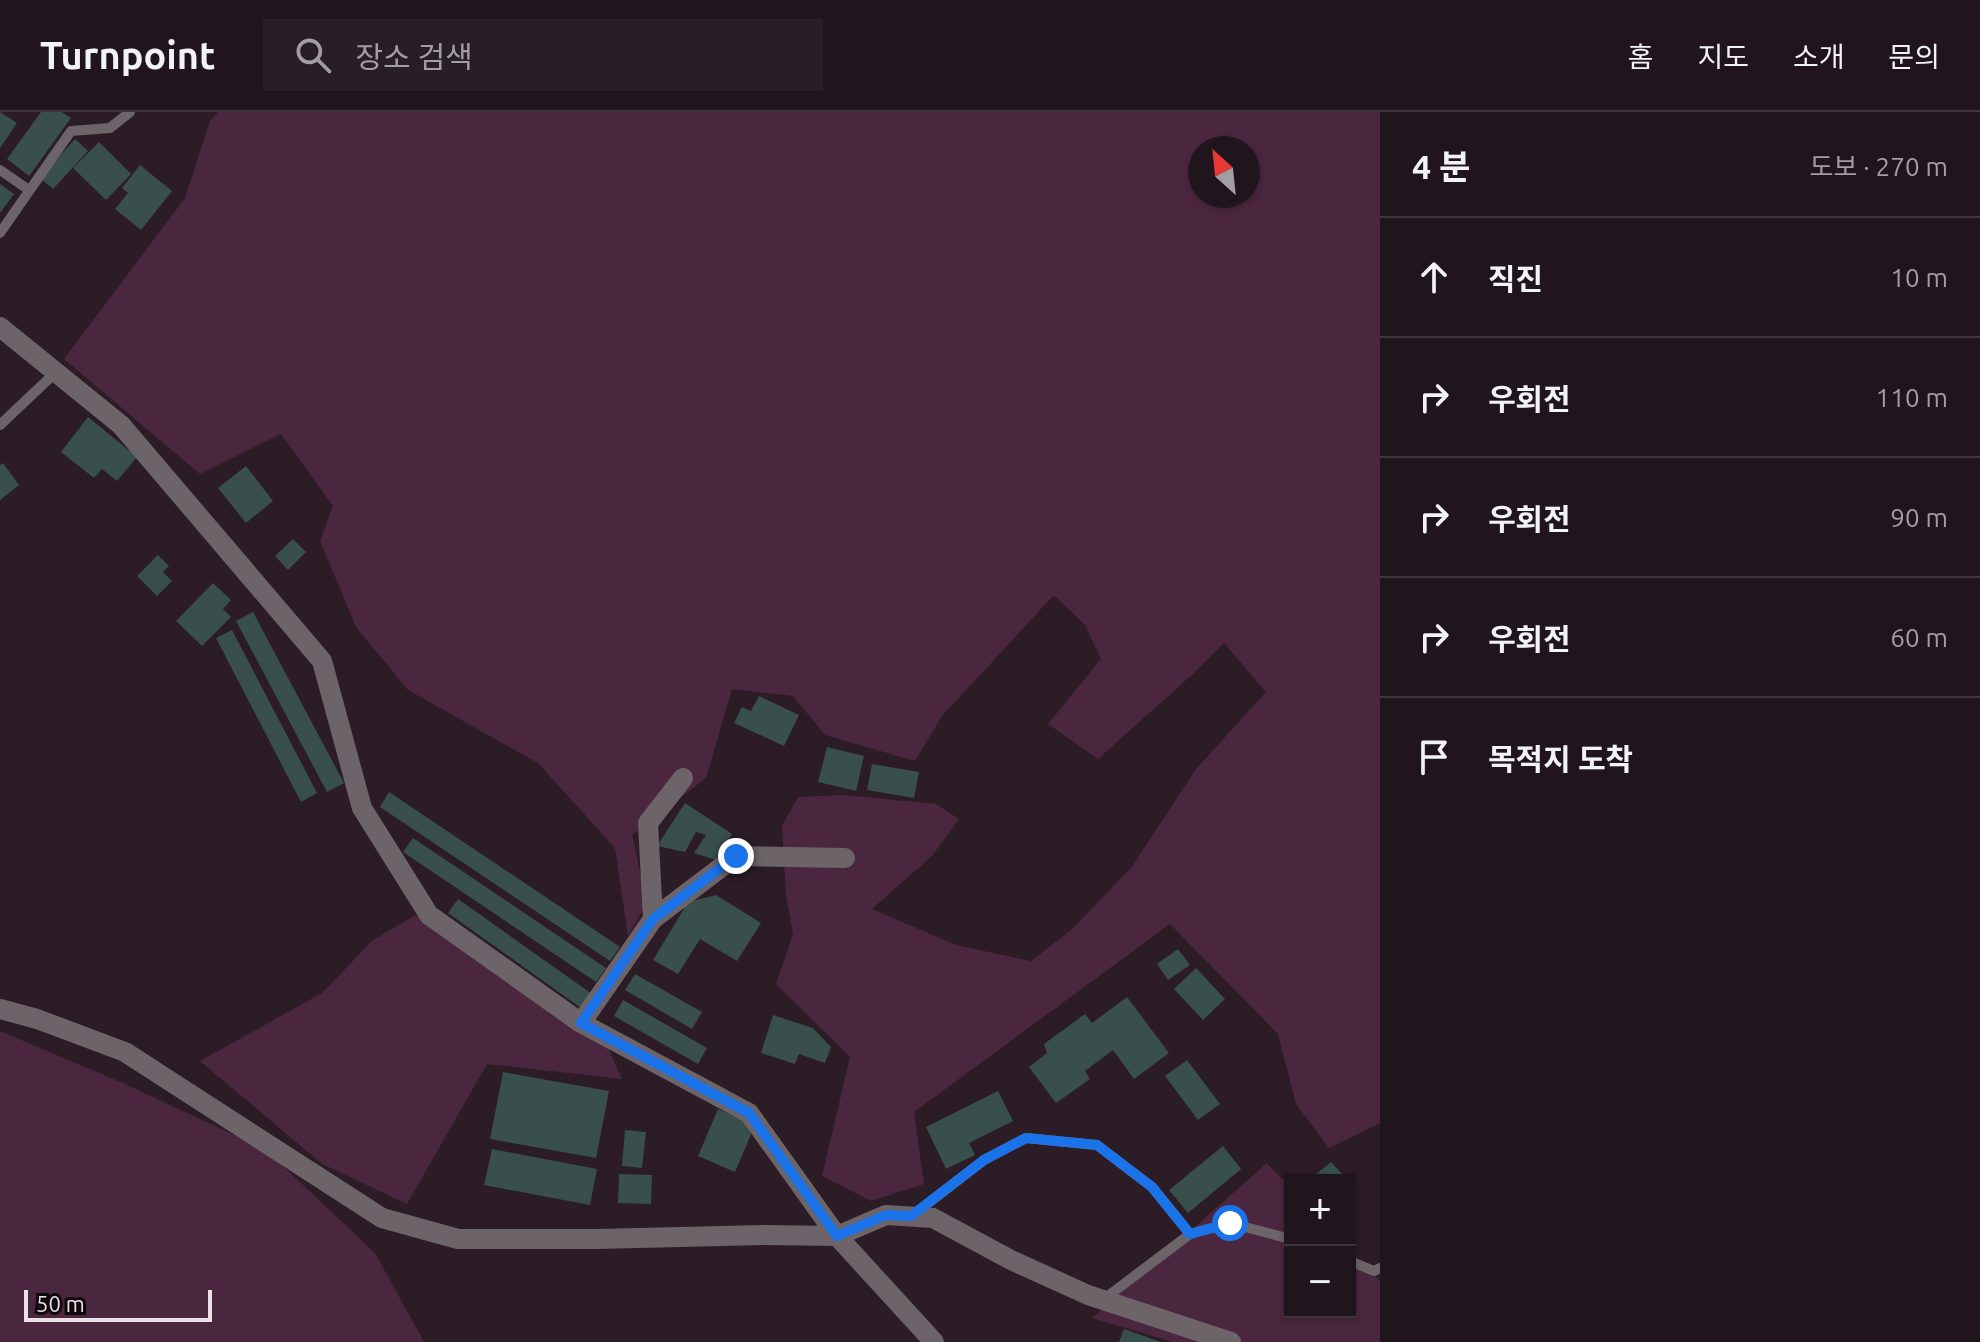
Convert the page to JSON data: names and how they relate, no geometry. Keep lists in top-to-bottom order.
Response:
{
  "scale_bar": "50 m",
  "north": "top left",
  "page": {
    "header": "Turnpoint",
    "search": "장소 검색",
    "nav": [
      "홈",
      "지도",
      "소개",
      "문의"
    ],
    "heading": ["4 분", "도보 · 270 m"],
    "list": [
      ["직진", "10 m"],
      ["우회전", "110 m"],
      ["우회전", "90 m"],
      ["우회전", "60 m"],
      "목적지 도착"
    ],
    "map_buttons": ["+", "−"],
    "scale": "50 m"
  }
}
